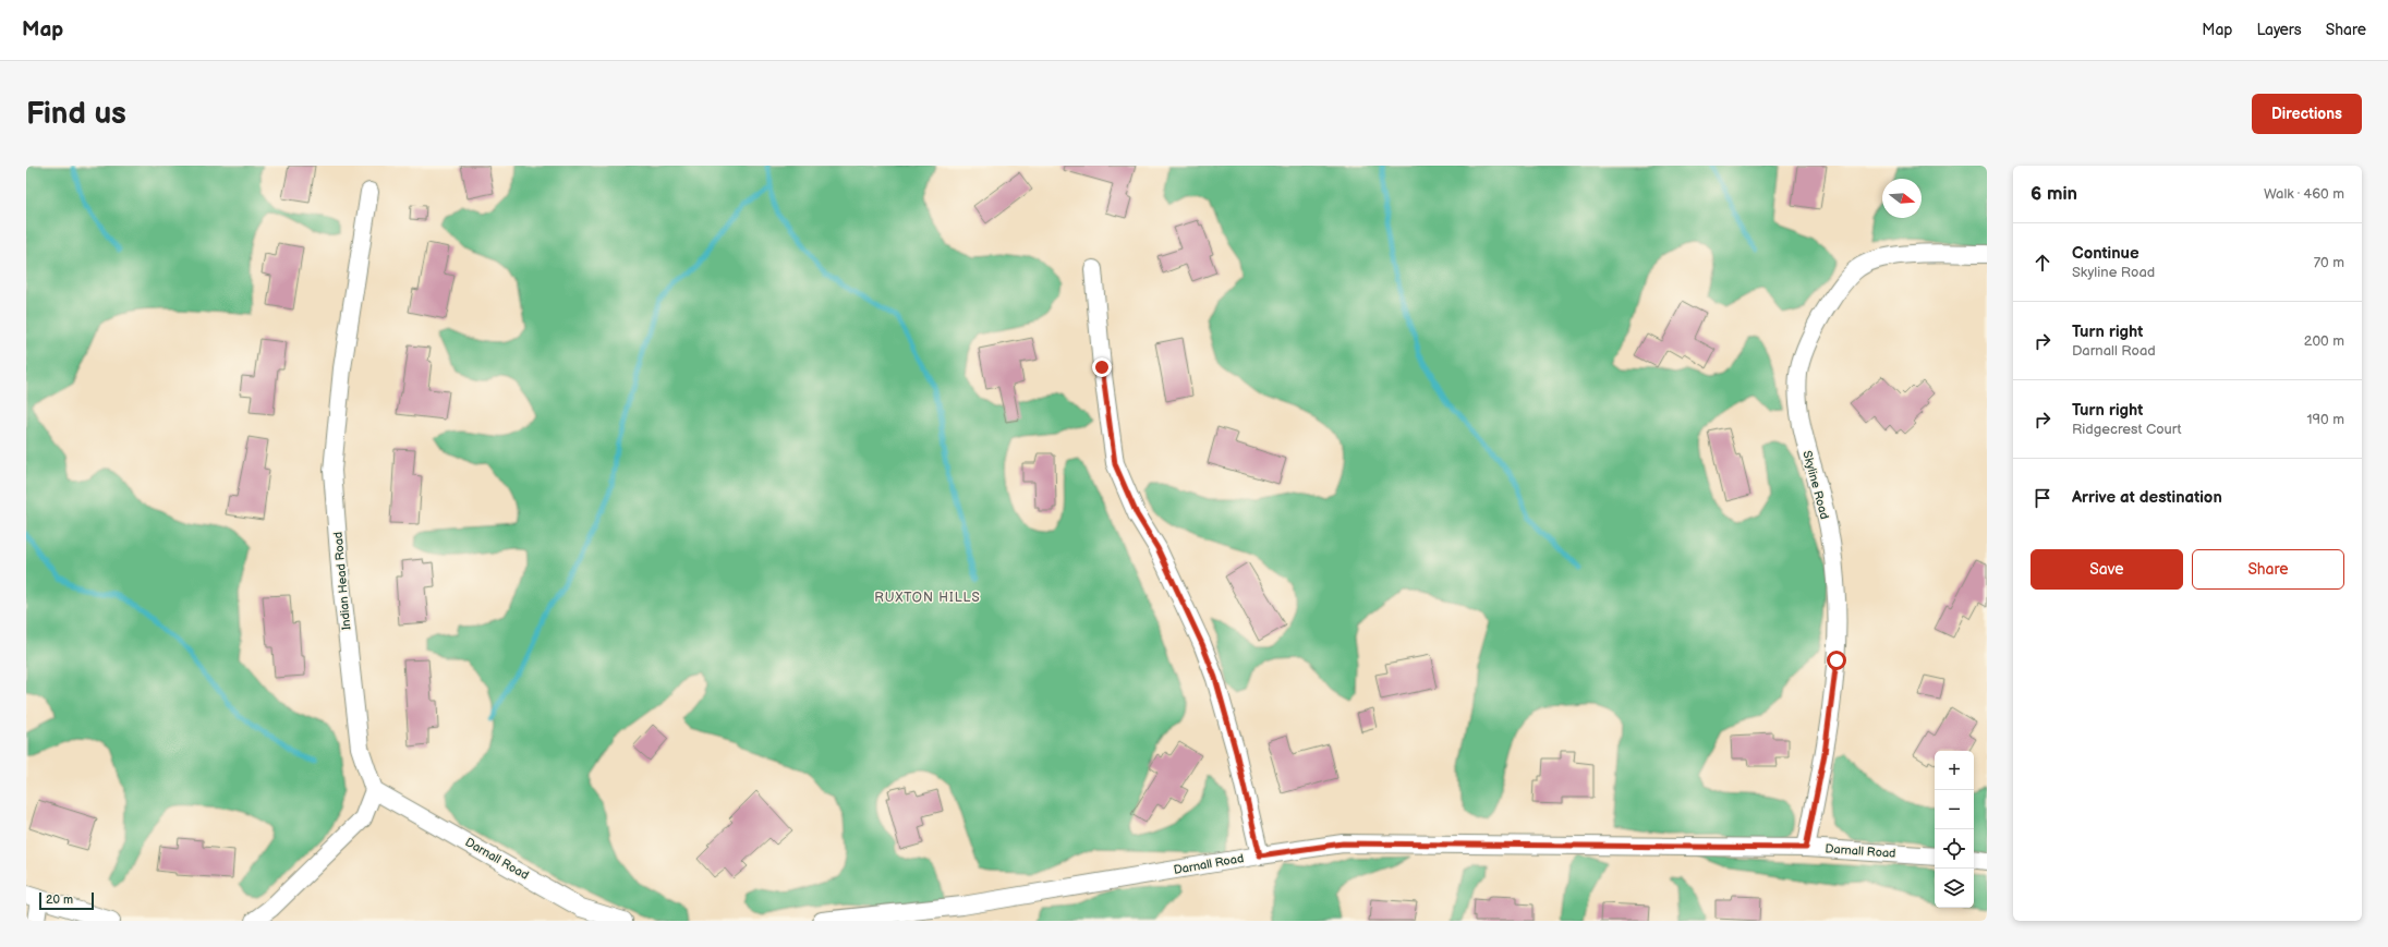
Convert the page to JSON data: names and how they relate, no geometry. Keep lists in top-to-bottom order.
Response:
{
  "streets": {
    "street": ["Skyline Road", "Indian Head Road", "Darnall Road"]
  },
  "crossings": [
    ["Skyline Road", "Darnall Road"],
    ["Indian Head Road", "Darnall Road"]
  ],
  "districts": ["RUXTON HILLS"],
  "scale_bar": "20 m",
  "north": "right",
  "page": {
    "header": "Map",
    "nav": ["Map", "Layers", "Share"],
    "buttons": [
      "Directions",
      ["Save", "Share"]
    ],
    "title": "Find us",
    "heading": ["6 min", "Walk · 460 m"],
    "list": [
      ["Continue", "Skyline Road", "70 m"],
      ["Turn right", "Darnall Road", "200 m"],
      ["Turn right", "Ridgecrest Court", "190 m"],
      "Arrive at destination"
    ],
    "map_buttons": ["+", "−"],
    "scale": "20 m"
  }
}
